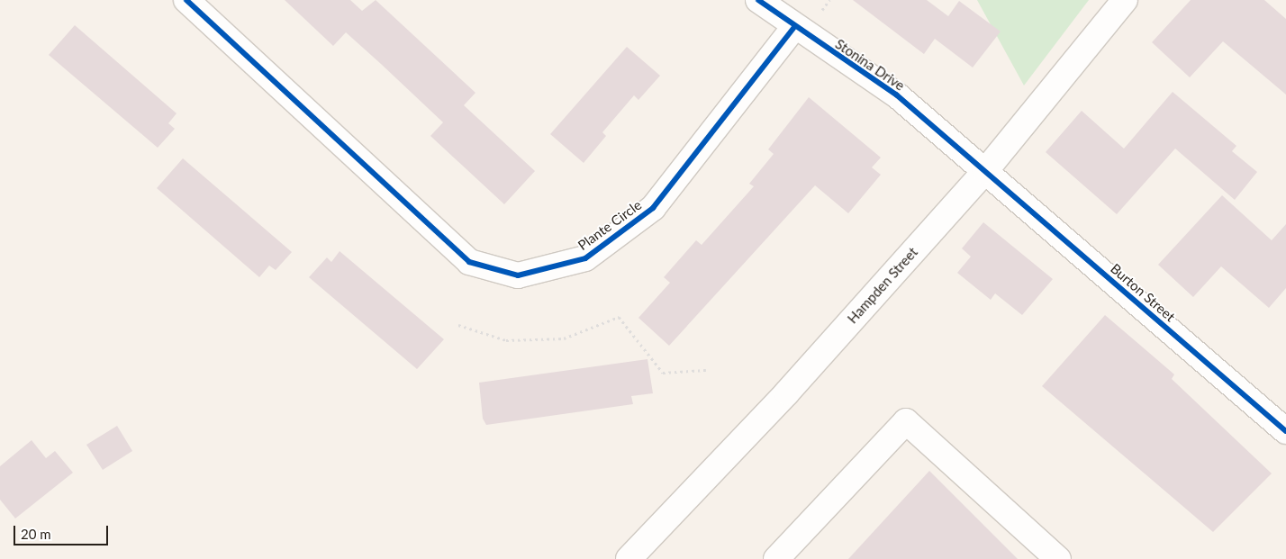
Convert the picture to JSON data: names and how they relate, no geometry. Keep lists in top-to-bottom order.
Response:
{
  "streets": {
    "street": [
      "Stonina Drive",
      "Plante Circle",
      "Hampden Street",
      "Burton Street"
    ]
  },
  "crossings": [
    ["Stonina Drive", "Plante Circle"],
    ["Stonina Drive", "Hampden Street"],
    ["Stonina Drive", "Burton Street"],
    ["Hampden Street", "Burton Street"]
  ],
  "scale_bar": "20 m"
}
